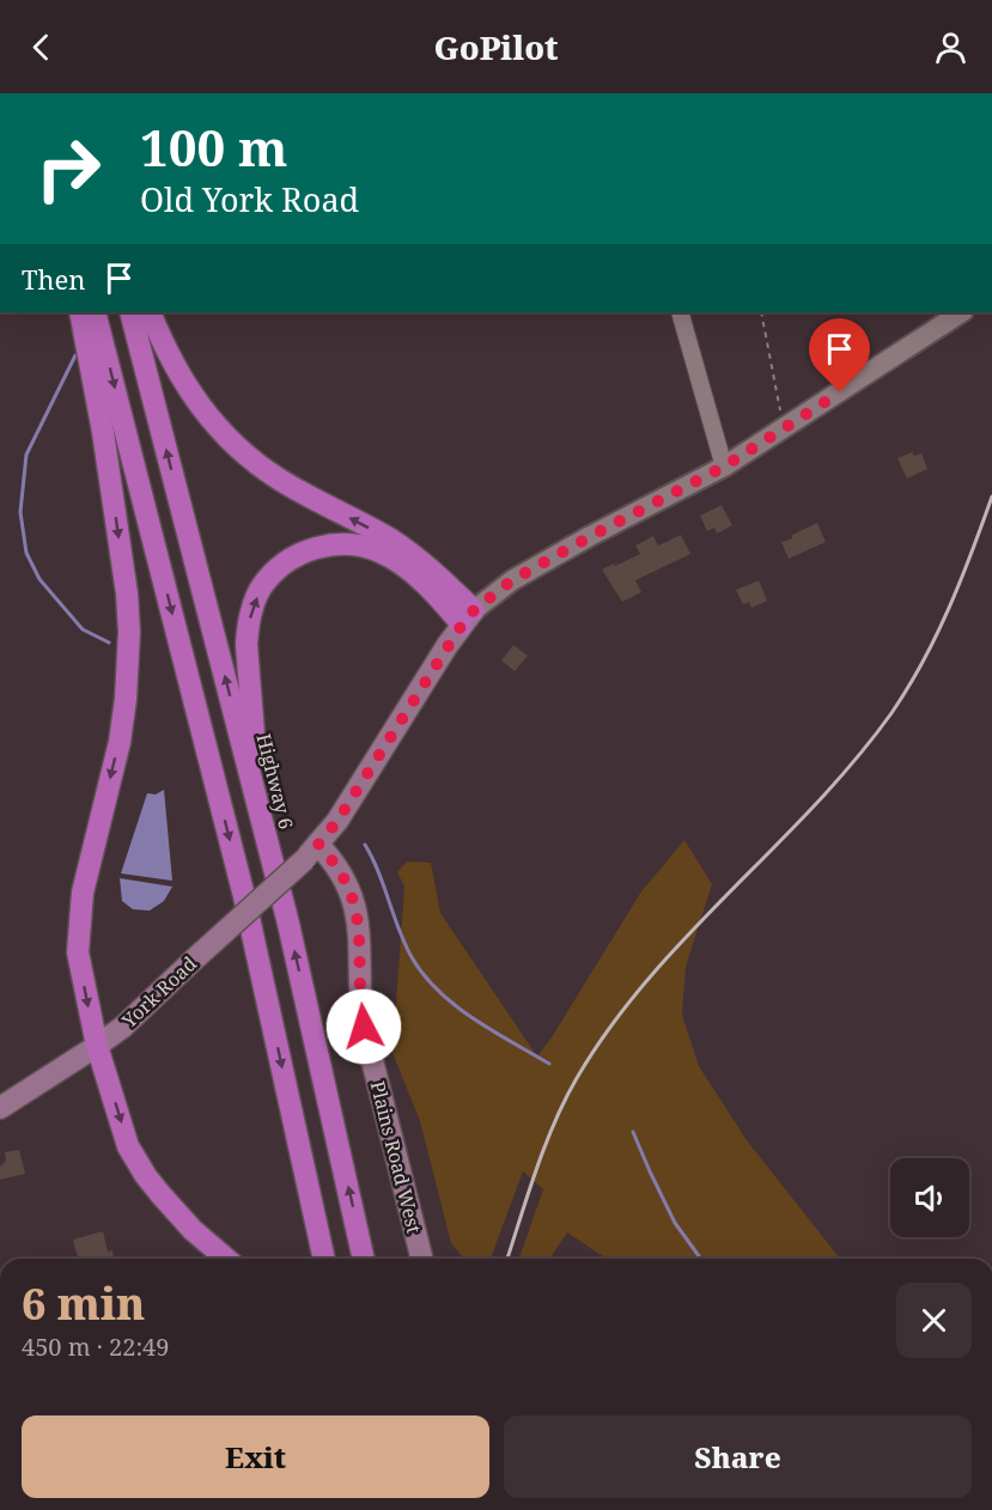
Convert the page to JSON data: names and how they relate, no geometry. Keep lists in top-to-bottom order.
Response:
{
  "streets": {
    "highway": ["Highway 6"],
    "main road": ["York Road", "Plains Road West"]
  },
  "crossings": [
    ["York Road", "Plains Road West"]
  ],
  "page": {
    "header": "GoPilot",
    "turn": ["100 m", "Old York Road"],
    "then": "Then",
    "heading": ["6 min", "450 m · 22:49"],
    "buttons": ["Exit", "Share"]
  }
}
